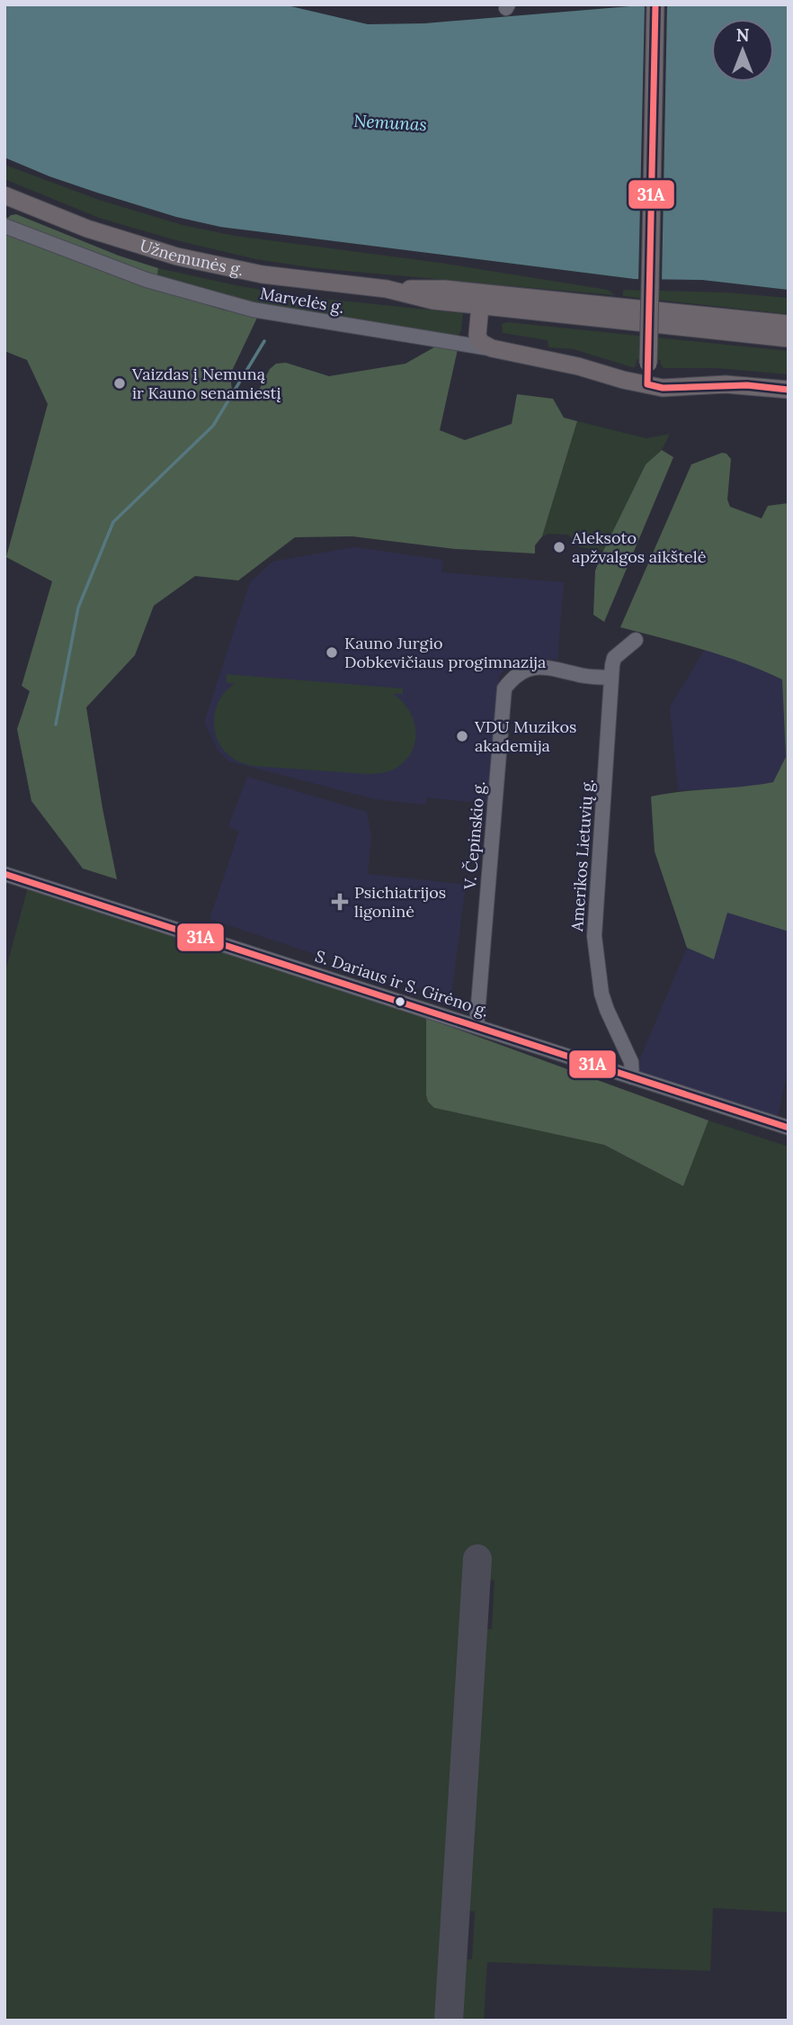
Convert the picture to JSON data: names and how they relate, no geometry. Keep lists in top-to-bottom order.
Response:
{
  "streets": {
    "main road": ["Užnemunės g."],
    "street": [
      "Marvelės g.",
      "V. Čepinskio g.",
      "Amerikos Lietuvių g.",
      "S. Dariaus ir S. Girėno g."
    ]
  },
  "crossings": [
    ["V. Čepinskio g.", "Amerikos Lietuvių g."],
    ["V. Čepinskio g.", "S. Dariaus ir S. Girėno g."],
    ["Amerikos Lietuvių g.", "S. Dariaus ir S. Girėno g."]
  ],
  "water": ["Nemunas"],
  "places": {
    "other": [
      "Vaizdas į Nemuną ir Kauno senamiestį",
      "Aleksoto apžvalgos aikštelė",
      "Kauno Jurgio Dobkevičiaus progimnazija",
      "VDU Muzikos akademija"
    ],
    "health": ["Psichiatrijos ligoninė"]
  },
  "lines": ["transit line 31A"],
  "north": "top"
}
